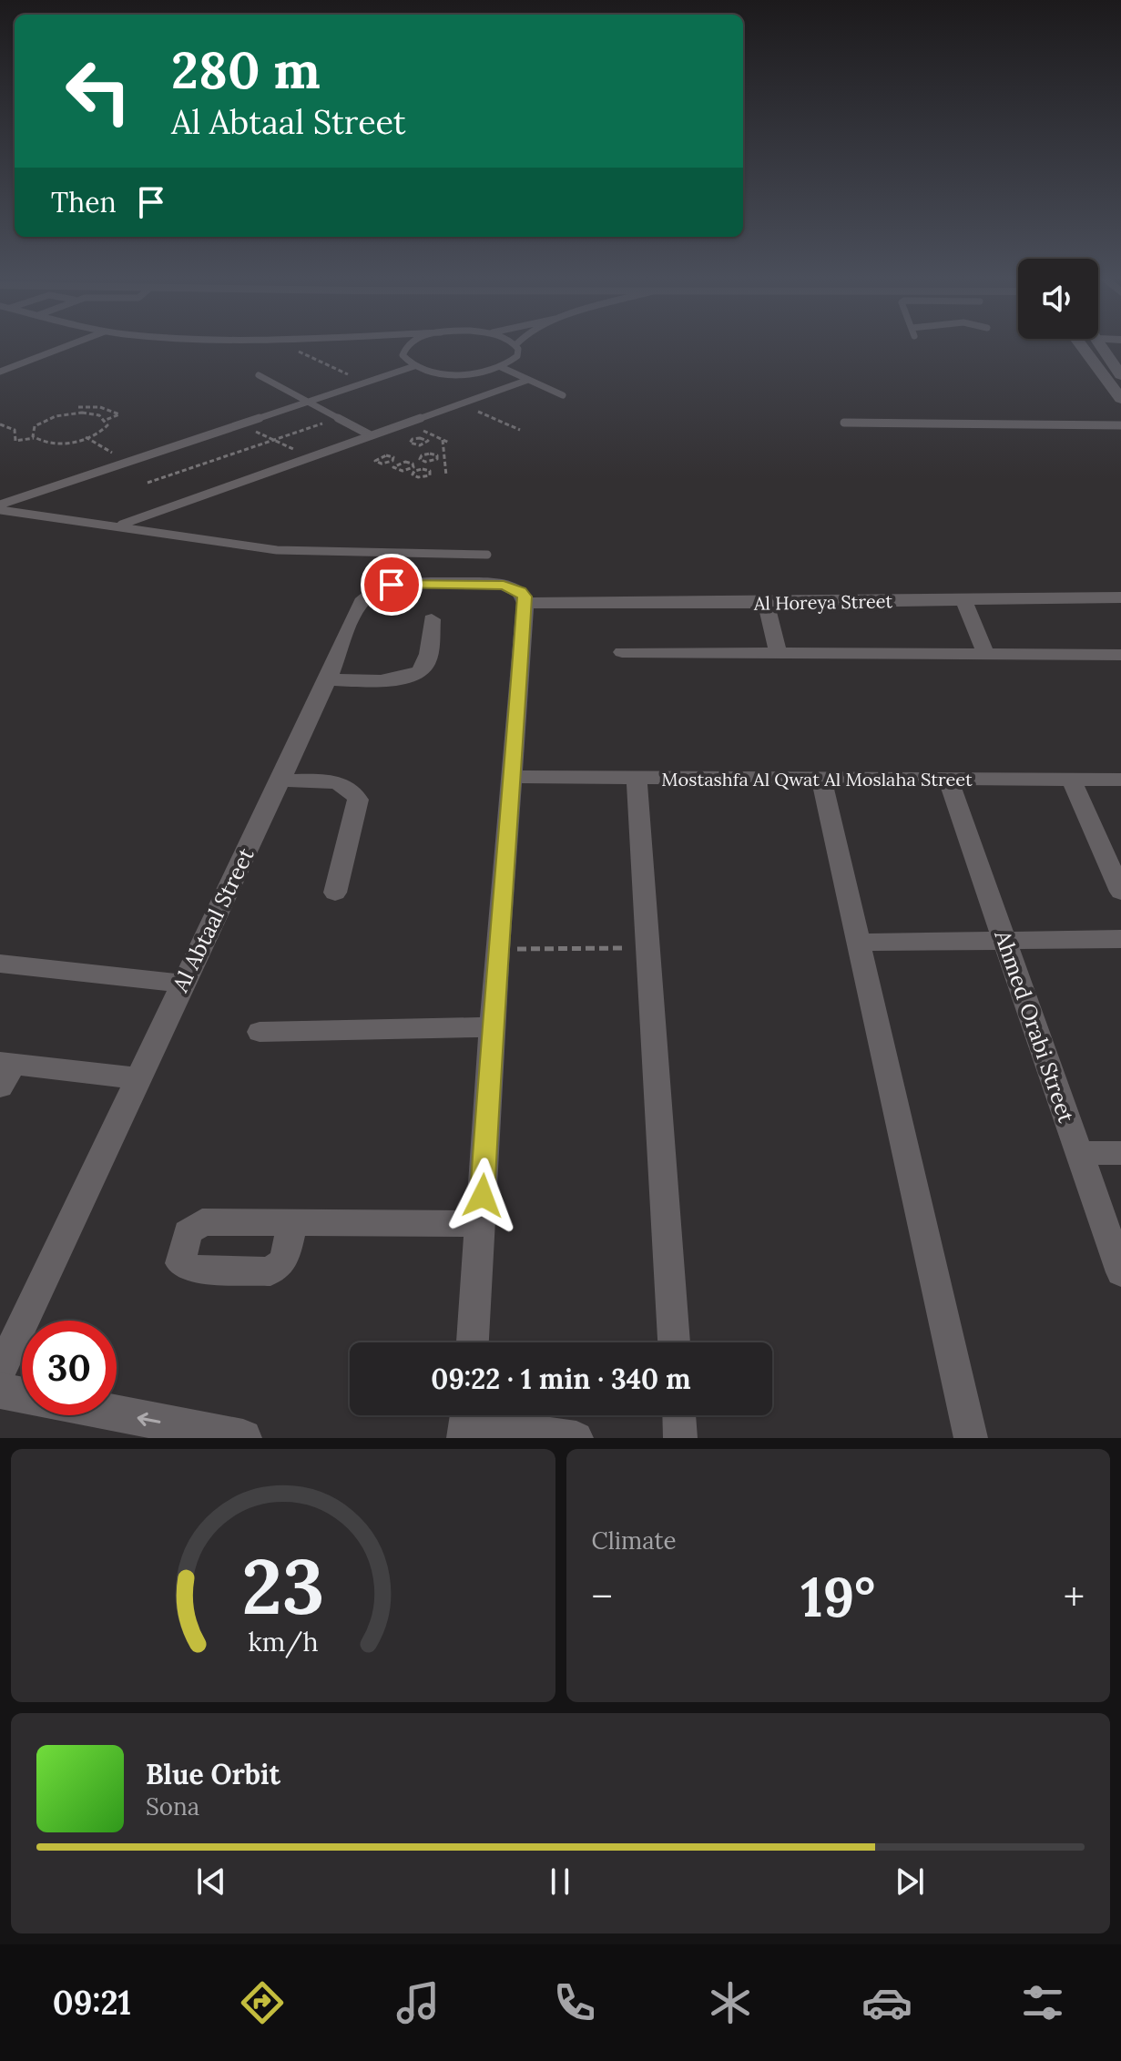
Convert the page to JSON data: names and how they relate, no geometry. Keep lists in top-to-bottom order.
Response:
{
  "streets": {
    "street": [
      "Al Horeya Street",
      "Mostashfa Al Qwat Al Moslaha Street",
      "Al Abtaal Street",
      "Ahmed Orabi Street"
    ]
  },
  "crossings": [
    ["Mostashfa Al Qwat Al Moslaha Street", "Ahmed Orabi Street"]
  ],
  "page": {
    "turn": ["280 m", "Al Abtaal Street"],
    "then": "Then",
    "limit": "30",
    "trip": "09:22 · 1 min · 340 m",
    "tile": "Climate",
    "heat": ["−", "19°", "+"],
    "song": ["Blue Orbit", "Sona"],
    "tabs": "09:21",
    "gauge": ["23", "km/h"]
  }
}
